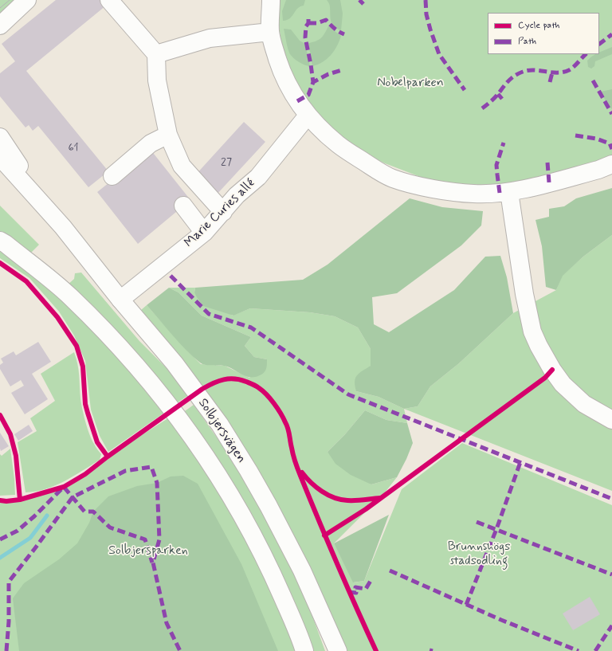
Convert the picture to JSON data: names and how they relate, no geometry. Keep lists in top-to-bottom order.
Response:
{
  "streets": {
    "street": ["Marie Curies allé", "Solbjersvägen"]
  },
  "crossings": [
    ["Marie Curies allé", "Solbjersvägen"]
  ],
  "parks": ["Nobelparken", "Brunnshögs stadsodling", "Solbjersparken"],
  "house_numbers": ["61", "27"],
  "legend": ["Cycle path", "Path"]
}
